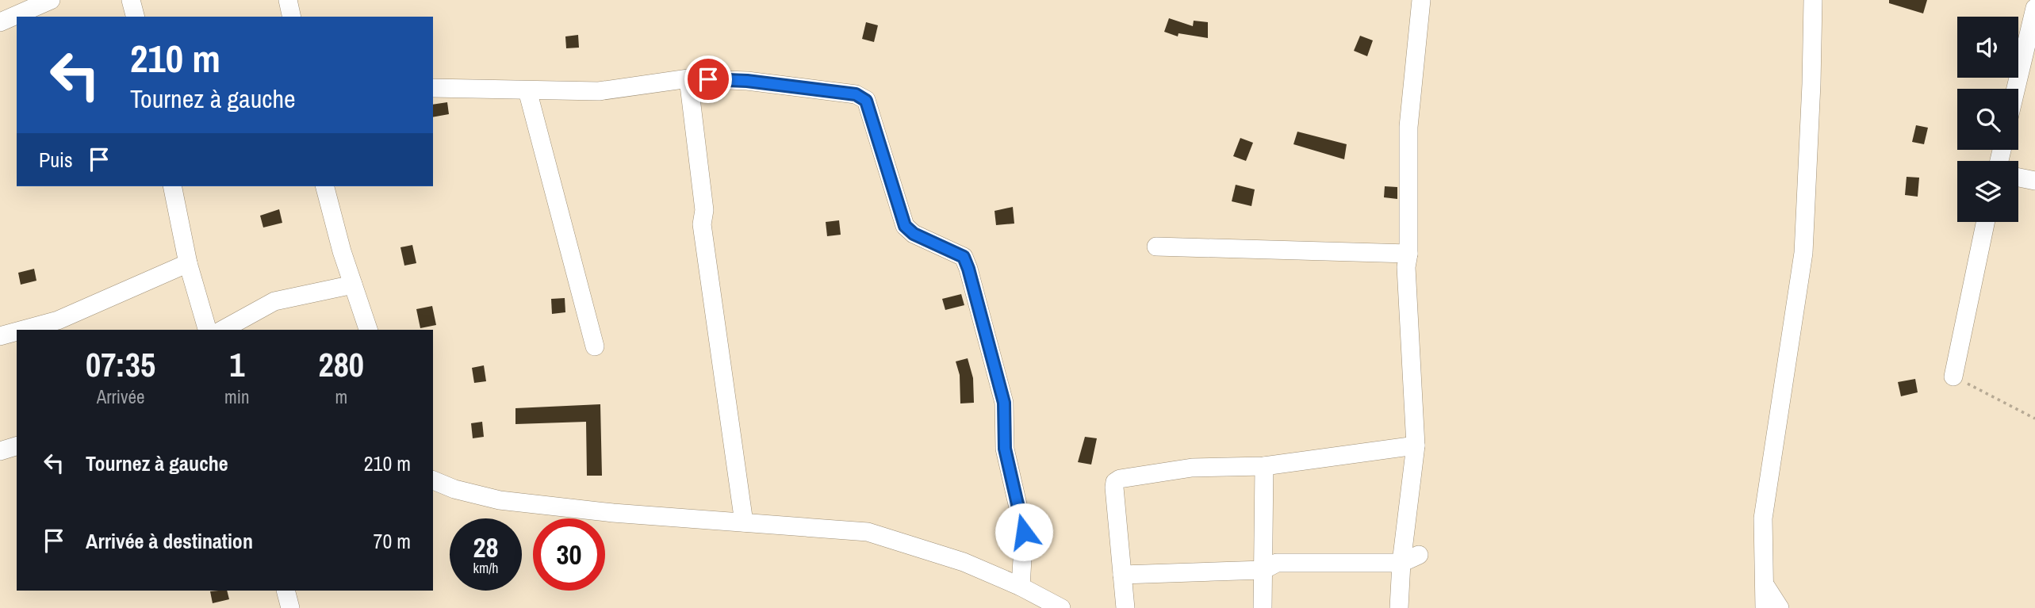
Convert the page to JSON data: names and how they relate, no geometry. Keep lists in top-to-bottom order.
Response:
{
  "page": {
    "turn": ["210 m", "Tournez à gauche"],
    "then": "Puis",
    "eta": [
      "07:35",
      "Arrivée",
      "1",
      "min",
      "280",
      "m"
    ],
    "list": [
      {
        "name": "Tournez à gauche",
        "value": "210 m"
      },
      {
        "name": "Arrivée à destination",
        "value": "70 m"
      }
    ],
    "speed": "28 km/h",
    "limit": "30"
  }
}
